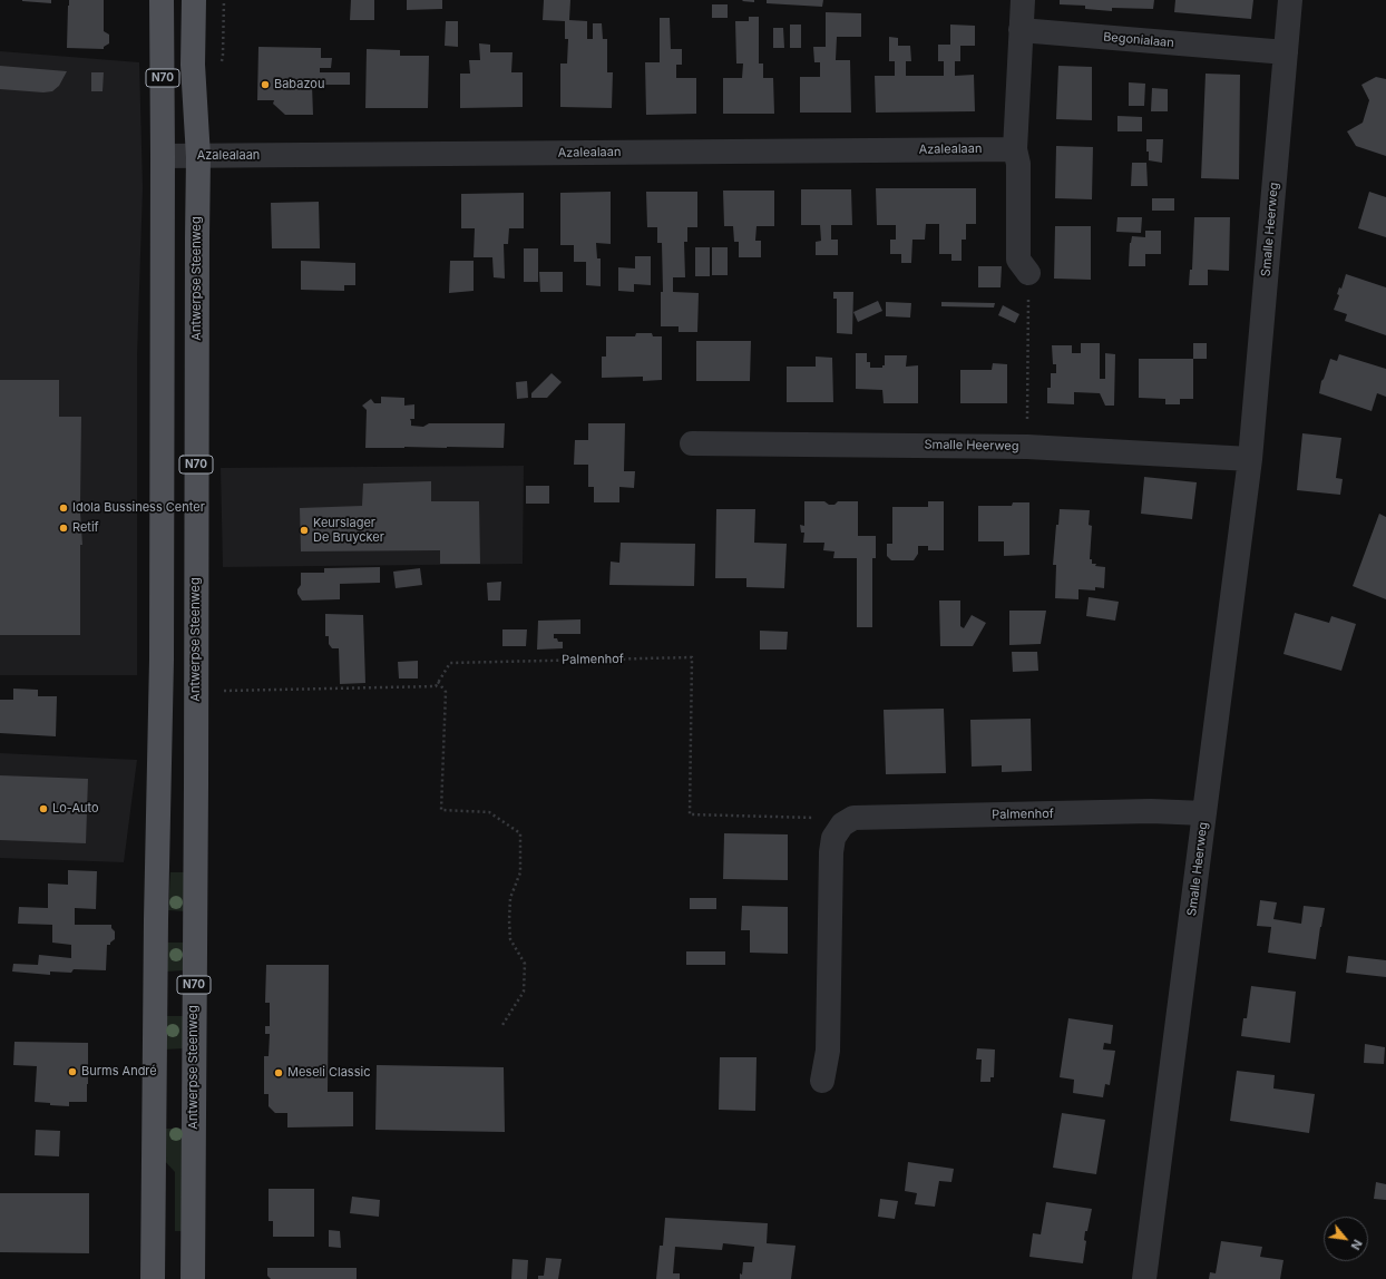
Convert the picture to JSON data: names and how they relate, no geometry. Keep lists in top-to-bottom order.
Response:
{
  "streets": {
    "main road": ["N70", "Antwerpse Steenweg"],
    "street": [
      "Begonialaan",
      "Azalealaan",
      "Smalle Heerweg",
      "Palmenhof"
    ]
  },
  "crossings": [
    ["Begonialaan", "Smalle Heerweg"],
    ["N70", "Azalealaan"],
    ["Azalealaan", "Antwerpse Steenweg"],
    ["Smalle Heerweg", "Palmenhof"]
  ],
  "places": [
    "Babazou",
    "Idola Bussiness Center",
    "Retif",
    "Keurslager De Bruycker",
    "Lo-Auto",
    "Burms André",
    "Meseli Classic"
  ],
  "north": "bottom right"
}
